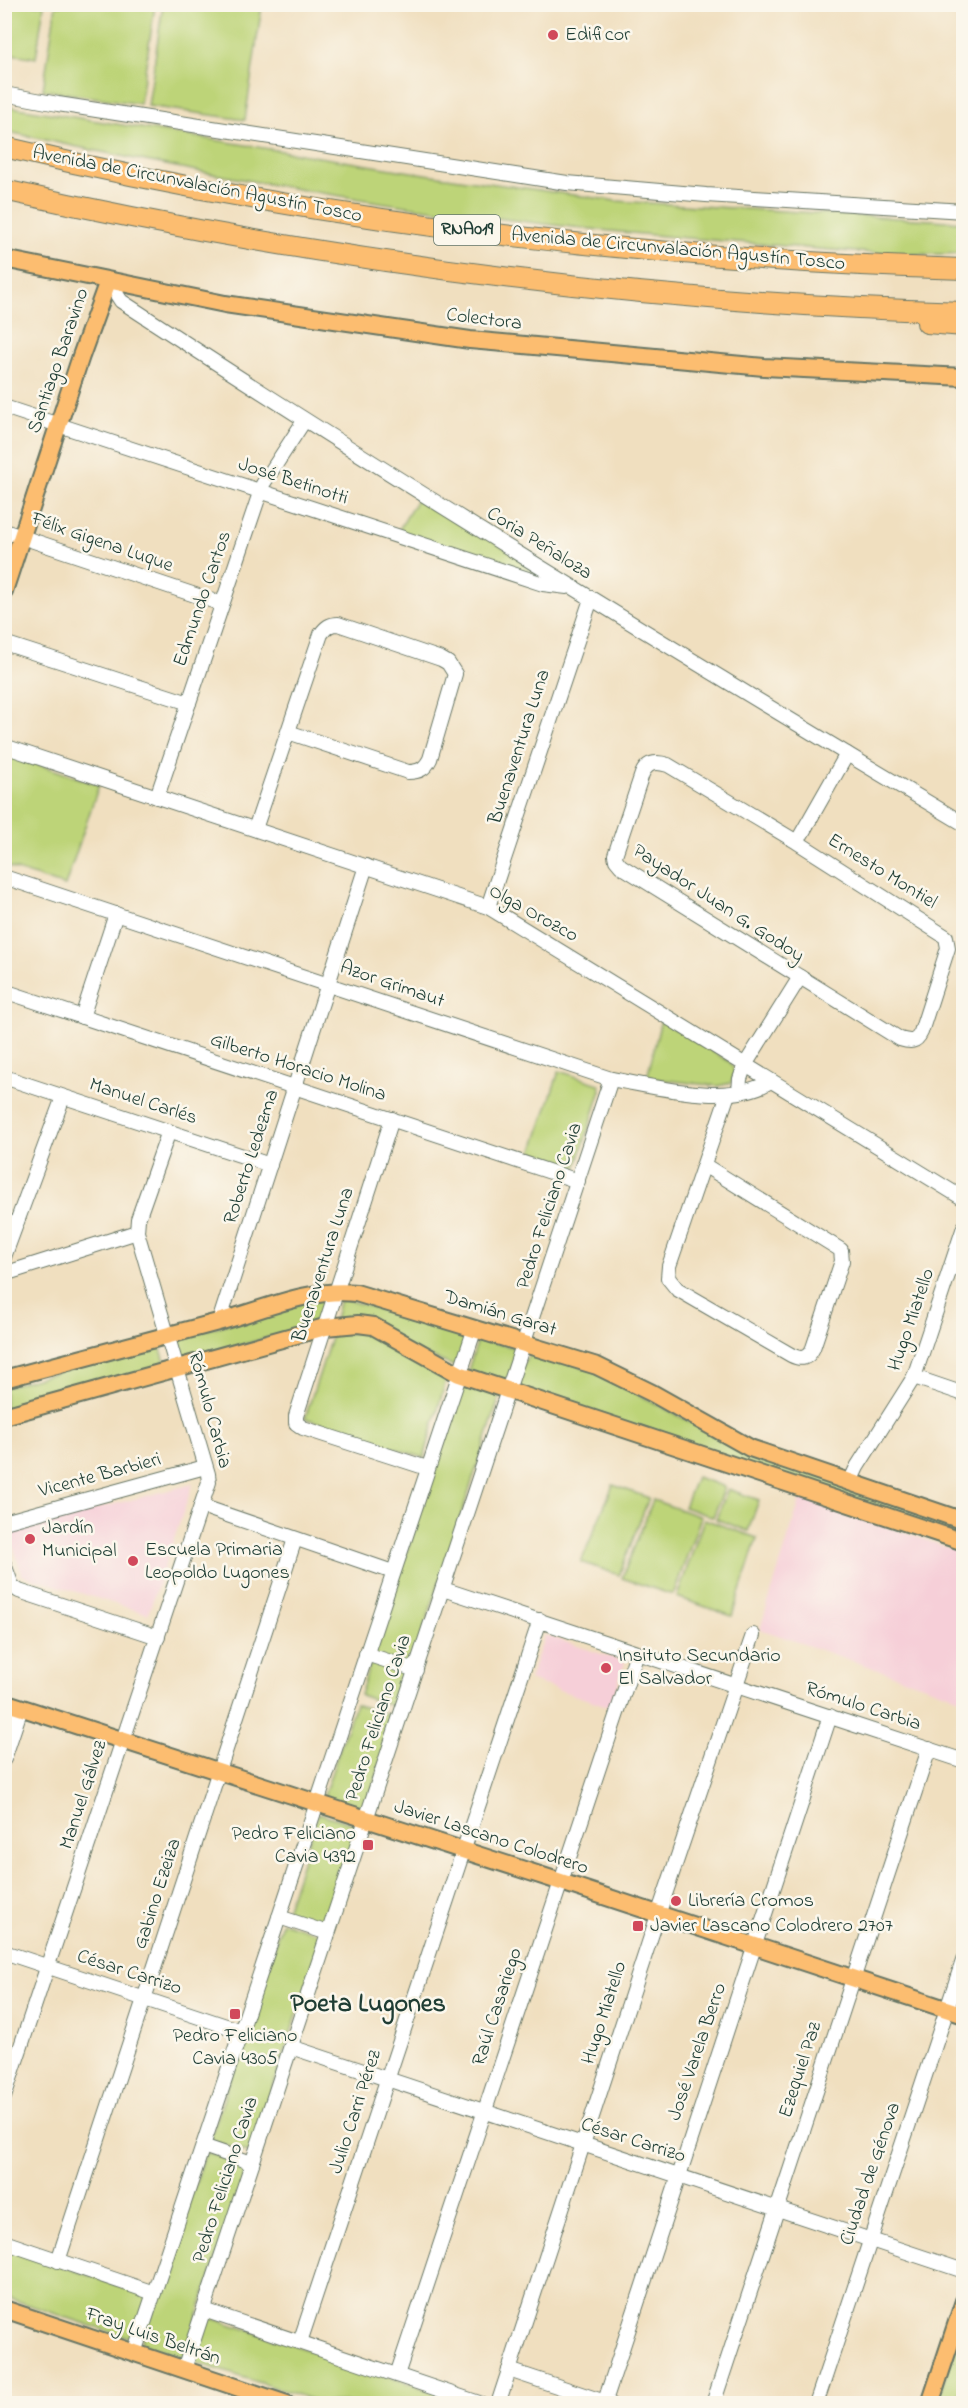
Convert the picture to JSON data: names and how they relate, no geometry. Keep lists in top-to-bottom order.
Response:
{
  "streets": {
    "highway": ["Avenida de Circunvalación Agustín Tosco", "RNA019"],
    "main road": [
      "Colectora",
      "Santiago Baravino",
      "Damián Garat",
      "Javier Lascano Colodrero",
      "Fray Luis Beltrán"
    ],
    "street": [
      "José Betinotti",
      "Félix Gigena Luque",
      "Coria Peñaloza",
      "Edmundo Cartos",
      "Buenaventura Luna",
      "Ernesto Montiel",
      "Payador Juan G. Godoy",
      "Olga Orozco",
      "Azor Grimaut",
      "Gilberto Horacio Molina",
      "Manuel Carlés",
      "Roberto Ledezma",
      "Pedro Feliciano Cavia",
      "Hugo Miatello",
      "Rómulo Carbia",
      "Vicente Barbieri",
      "Manuel Gálvez",
      "Gabino Ezeiza",
      "César Carrizo",
      "Raúl Casariego",
      "José Varela Berro",
      "Ezequiel Paz",
      "Julio Carri Pérez",
      "Ciudad de Génova"
    ]
  },
  "crossings": [
    ["Colectora", "Santiago Baravino"],
    ["Colectora", "Coria Peñaloza"],
    ["Santiago Baravino", "José Betinotti"],
    ["Santiago Baravino", "Félix Gigena Luque"],
    ["Santiago Baravino", "Coria Peñaloza"],
    ["José Betinotti", "Coria Peñaloza"],
    ["José Betinotti", "Edmundo Cartos"],
    ["Félix Gigena Luque", "Edmundo Cartos"],
    ["Coria Peñaloza", "Edmundo Cartos"],
    ["Coria Peñaloza", "Buenaventura Luna"],
    ["Coria Peñaloza", "Ernesto Montiel"],
    ["Edmundo Cartos", "Olga Orozco"],
    ["Buenaventura Luna", "Olga Orozco"],
    ["Buenaventura Luna", "Gilberto Horacio Molina"],
    ["Buenaventura Luna", "Pedro Feliciano Cavia"],
    ["Buenaventura Luna", "Damián Garat"],
    ["Ernesto Montiel", "Payador Juan G. Godoy"],
    ["Payador Juan G. Godoy", "Olga Orozco"],
    ["Payador Juan G. Godoy", "Azor Grimaut"],
    ["Olga Orozco", "Azor Grimaut"],
    ["Olga Orozco", "Roberto Ledezma"],
    ["Azor Grimaut", "Roberto Ledezma"],
    ["Azor Grimaut", "Pedro Feliciano Cavia"],
    ["Gilberto Horacio Molina", "Roberto Ledezma"],
    ["Gilberto Horacio Molina", "Pedro Feliciano Cavia"],
    ["Manuel Carlés", "Roberto Ledezma"],
    ["Manuel Carlés", "Rómulo Carbia"],
    ["Roberto Ledezma", "Damián Garat"],
    ["Pedro Feliciano Cavia", "Damián Garat"],
    ["Pedro Feliciano Cavia", "Rómulo Carbia"],
    ["Pedro Feliciano Cavia", "Javier Lascano Colodrero"],
    ["Pedro Feliciano Cavia", "César Carrizo"],
    ["Pedro Feliciano Cavia", "Fray Luis Beltrán"],
    ["Damián Garat", "Hugo Miatello"],
    ["Damián Garat", "Rómulo Carbia"],
    ["Hugo Miatello", "Rómulo Carbia"],
    ["Hugo Miatello", "Javier Lascano Colodrero"],
    ["Hugo Miatello", "César Carrizo"],
    ["Rómulo Carbia", "Vicente Barbieri"],
    ["Rómulo Carbia", "Manuel Gálvez"],
    ["Rómulo Carbia", "Raúl Casariego"],
    ["Rómulo Carbia", "José Varela Berro"],
    ["Rómulo Carbia", "Ezequiel Paz"],
    ["Rómulo Carbia", "Julio Carri Pérez"],
    ["Manuel Gálvez", "Javier Lascano Colodrero"],
    ["Manuel Gálvez", "César Carrizo"],
    ["Javier Lascano Colodrero", "Gabino Ezeiza"],
    ["Javier Lascano Colodrero", "Raúl Casariego"],
    ["Javier Lascano Colodrero", "José Varela Berro"],
    ["Javier Lascano Colodrero", "Ezequiel Paz"],
    ["Javier Lascano Colodrero", "Julio Carri Pérez"],
    ["Javier Lascano Colodrero", "Ciudad de Génova"],
    ["Gabino Ezeiza", "César Carrizo"],
    ["César Carrizo", "Raúl Casariego"],
    ["César Carrizo", "José Varela Berro"],
    ["César Carrizo", "Ezequiel Paz"],
    ["César Carrizo", "Julio Carri Pérez"],
    ["César Carrizo", "Ciudad de Génova"]
  ],
  "districts": ["Poeta Lugones"],
  "places": {
    "other": [
      "Edificor",
      "Jardín Municipal",
      "Escuela Primaria Leopoldo Lugones",
      "Insituto Secundario El Salvador",
      "Librería Cromos"
    ],
    "transit": ["Pedro Feliciano Cavia 4392", "Javier Lascano Colodrero 2707", "Pedro Feliciano Cavia 4305"]
  }
}
